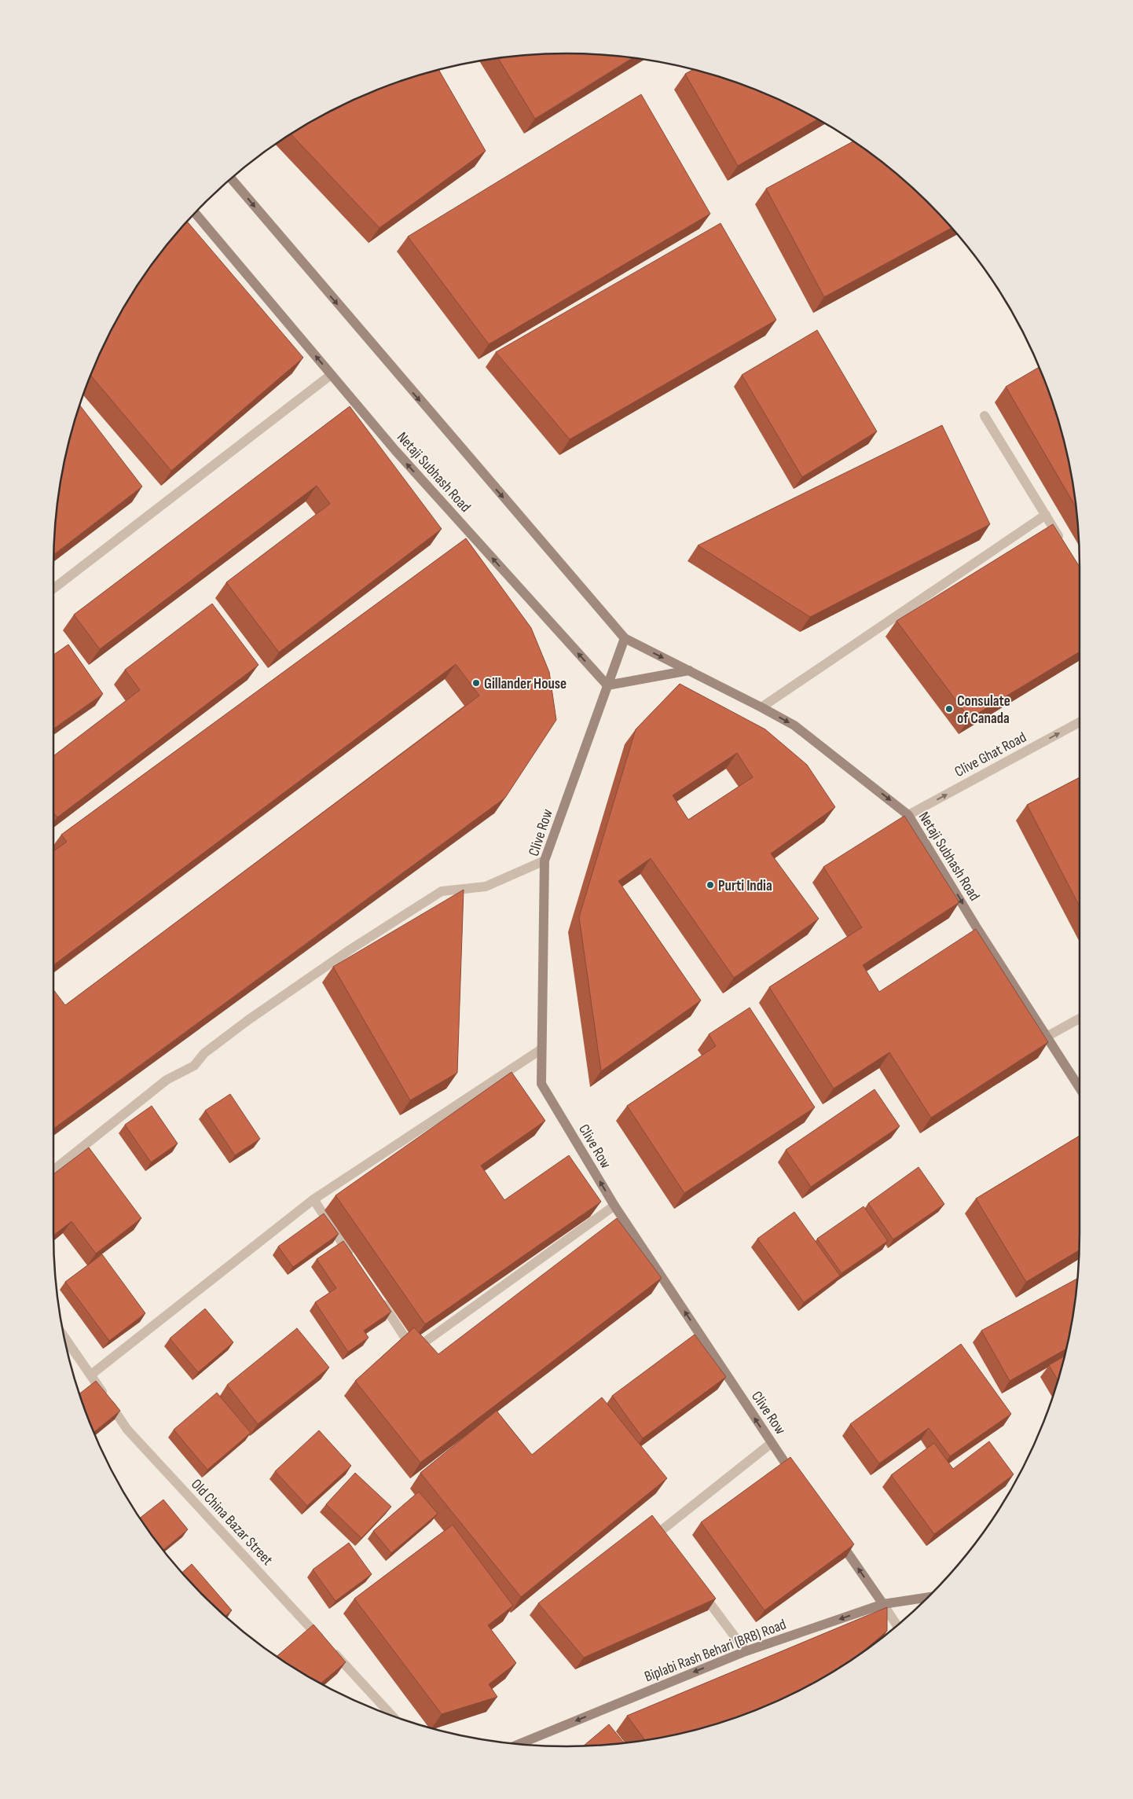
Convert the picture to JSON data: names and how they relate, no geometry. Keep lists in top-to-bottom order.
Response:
{
  "streets": {
    "main road": ["Netaji Subhash Road", "Clive Row", "Biplabi Rash Behari (BRB) Road"],
    "street": ["Clive Ghat Road", "Old China Bazar Street"]
  },
  "crossings": [
    ["Netaji Subhash Road", "Clive Ghat Road"],
    ["Netaji Subhash Road", "Clive Row"]
  ],
  "one_way": ["Clive Ghat Road", "Clive Row", "Biplabi Rash Behari (BRB) Road"],
  "places": ["Gillander House", "Consulate of Canada", "Purti India"]
}
